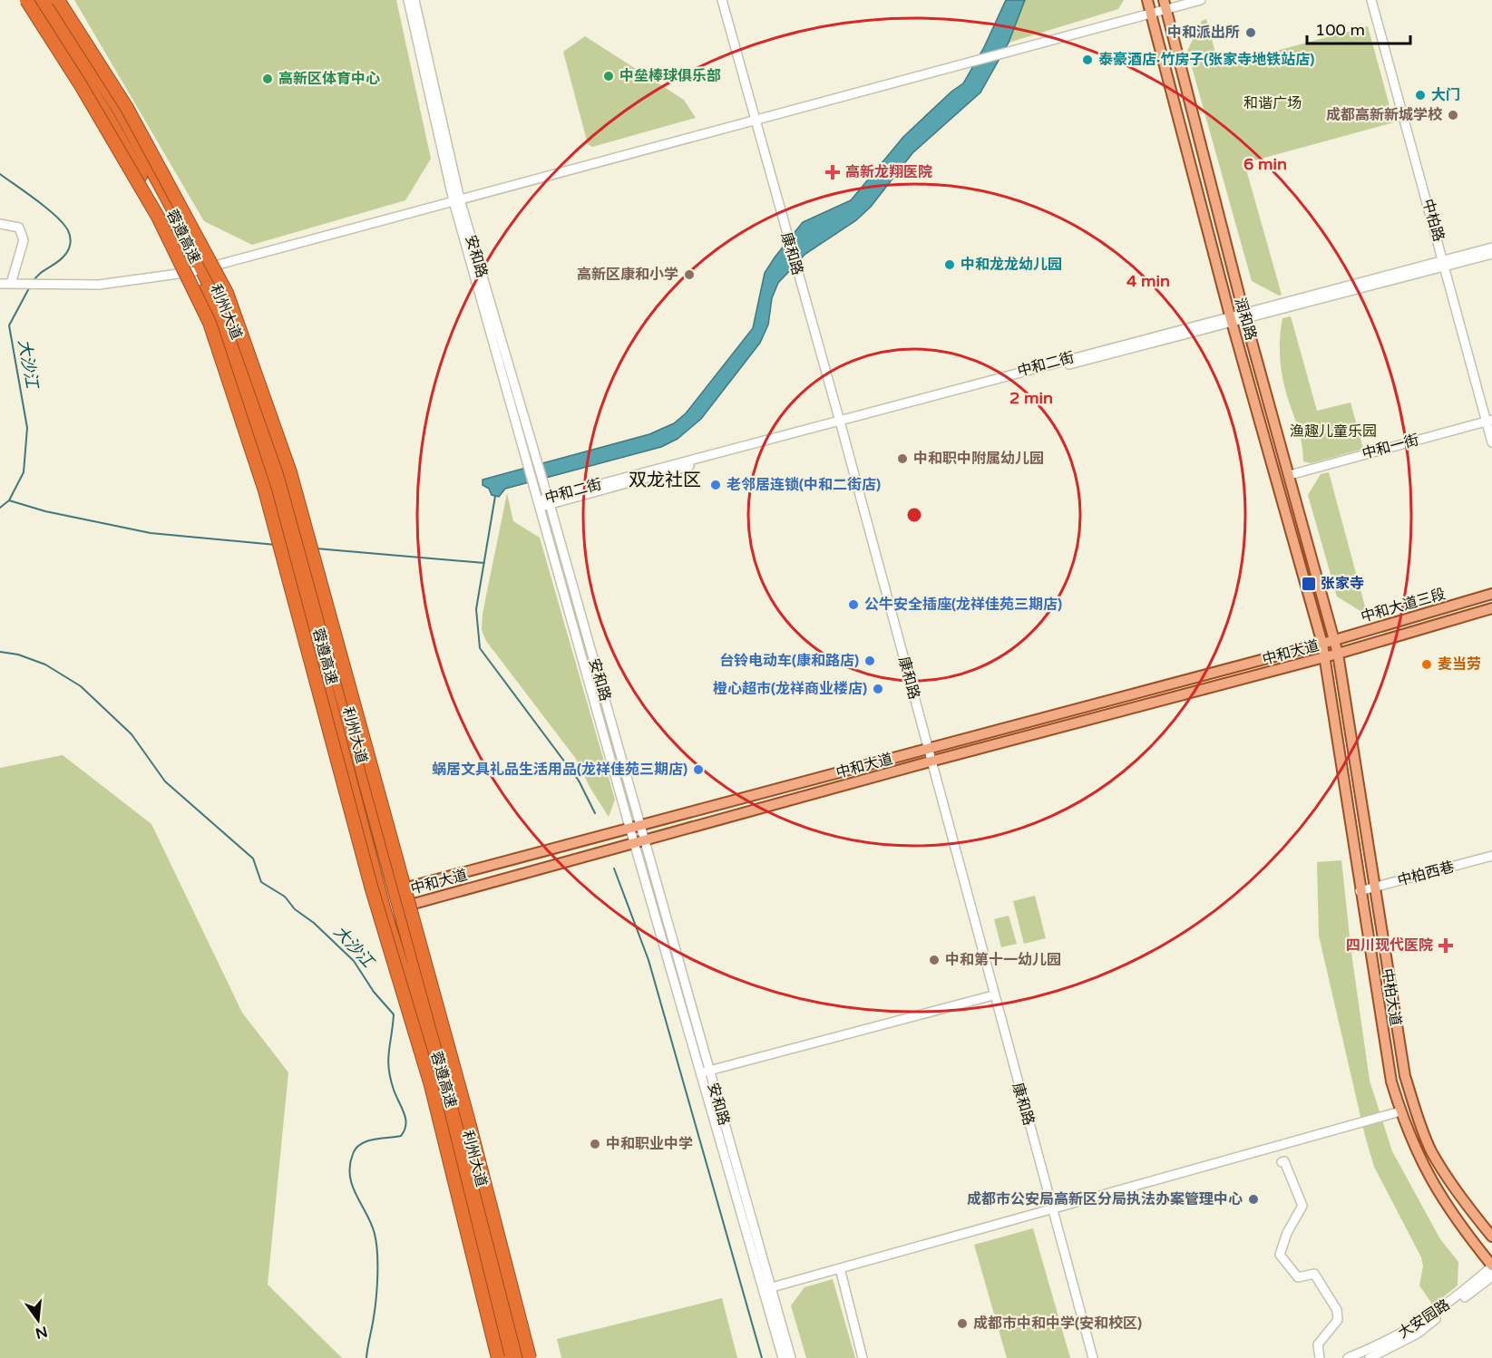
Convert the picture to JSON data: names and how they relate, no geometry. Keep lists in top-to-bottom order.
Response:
{
  "streets": {
    "highway": ["蓉遵高速", "利州大道"],
    "main road": [
      "润和路",
      "中和大道三段",
      "中和大道",
      "中柏大道"
    ],
    "street": [
      "中柏路",
      "康和路",
      "安和路",
      "中和二街",
      "中和一街",
      "中柏西巷",
      "大安园路"
    ]
  },
  "crossings": [
    ["中柏路", "中和二街"],
    ["中柏路", "中和一街"],
    ["康和路", "中和二街"],
    ["康和路", "中和大道"],
    ["安和路", "中和二街"],
    ["安和路", "中和大道"],
    ["利州大道", "中和大道"],
    ["润和路", "中和二街"],
    ["润和路", "中和一街"],
    ["润和路", "中和大道三段"],
    ["润和路", "中和大道"],
    ["润和路", "中柏大道"],
    ["中和大道三段", "中和大道"],
    ["中和大道三段", "中柏大道"],
    ["中和大道", "中柏大道"],
    ["中柏西巷", "中柏大道"],
    ["中柏大道", "大安园路"]
  ],
  "districts": ["双龙社区"],
  "water": ["大沙江"],
  "parks": ["和谐广场", "渔趣儿童乐园"],
  "places": {
    "other": [
      "中和派出所",
      "泰豪酒店·竹房子(张家寺地铁站店)",
      "中垒棒球俱乐部",
      "高新区体育中心",
      "大门",
      "成都高新新城学校",
      "中和龙龙幼儿园",
      "高新区康和小学",
      "中和职中附属幼儿园",
      "老邻居连锁(中和二街店)",
      "公牛安全插座(龙祥佳苑三期店)",
      "台铃电动车(康和路店)",
      "麦当劳",
      "橙心超市(龙祥商业楼店)",
      "蜗居文具礼品生活用品(龙祥佳苑三期店)",
      "中和第十一幼儿园",
      "中和职业中学",
      "成都市公安局高新区分局执法办案管理中心",
      "成都市中和中学(安和校区)"
    ],
    "health": ["高新龙翔医院", "四川现代医院"],
    "transit": ["张家寺"]
  },
  "scale_bar": "100 m",
  "north": "bottom",
  "rings": ["6 min", "4 min", "2 min"]
}
